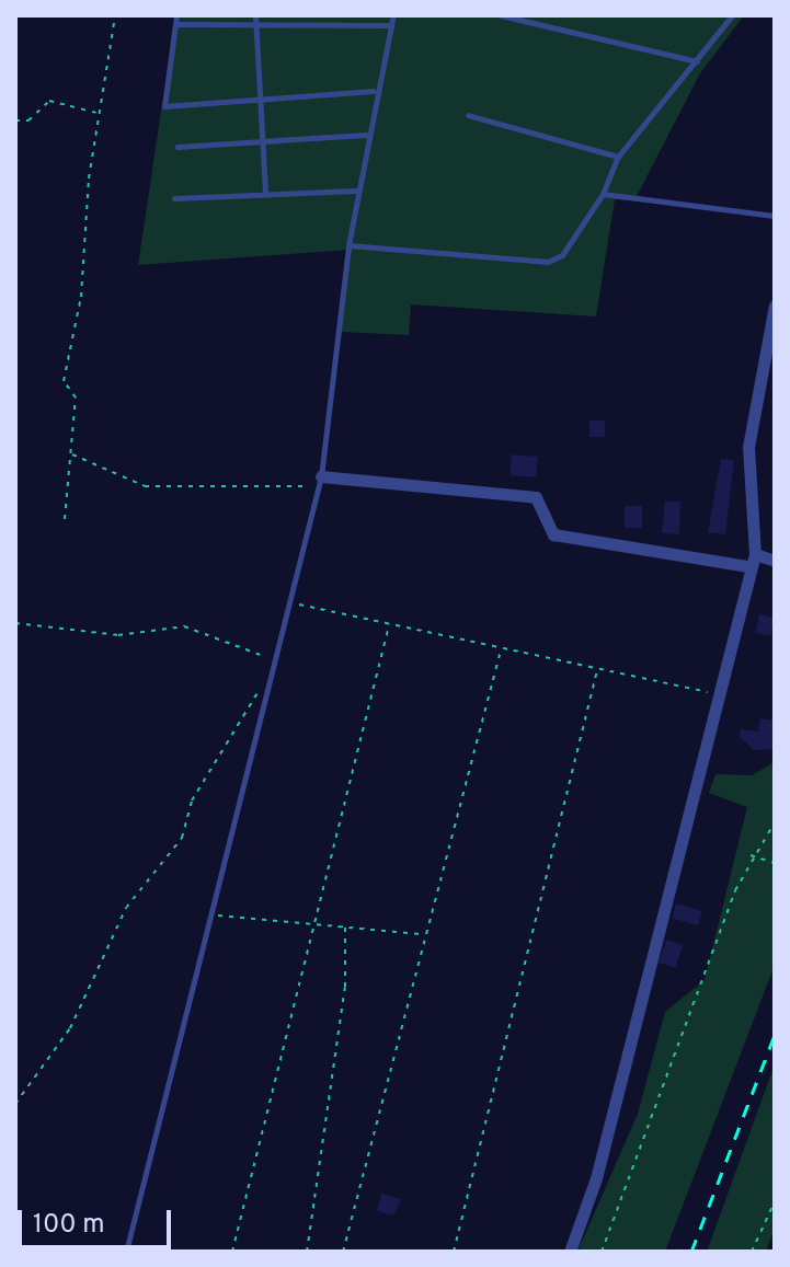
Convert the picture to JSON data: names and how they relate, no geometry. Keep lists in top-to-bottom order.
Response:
{
  "scale_bar": "100 m"
}
